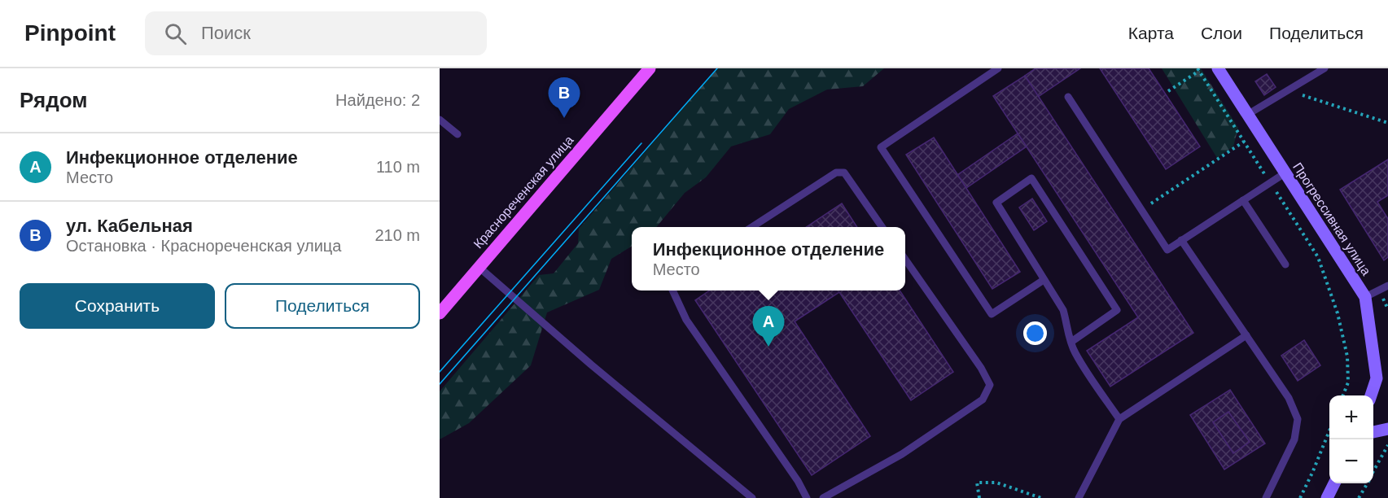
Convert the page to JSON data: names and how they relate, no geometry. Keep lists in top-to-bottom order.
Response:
{
  "streets": {
    "main road": ["Краснореченская улица"],
    "street": ["Прогрессивная улица"]
  },
  "page": {
    "header": "Pinpoint",
    "search": "Поиск",
    "nav": ["Карта", "Слои", "Поделиться"],
    "heading": ["Рядом", "Найдено: 2"],
    "pins": ["B", "A"],
    "list": [
      {
        "mark": "A",
        "name": "Инфекционное отделение",
        "note": "Место",
        "value": "110 m"
      },
      {
        "mark": "B",
        "name": "ул. Кабельная",
        "note": "Остановка · Краснореченская улица",
        "value": "210 m"
      }
    ],
    "popup": ["Инфекционное отделение", "Место"],
    "buttons": ["Сохранить", "Поделиться"],
    "map_buttons": ["+", "−"]
  }
}
